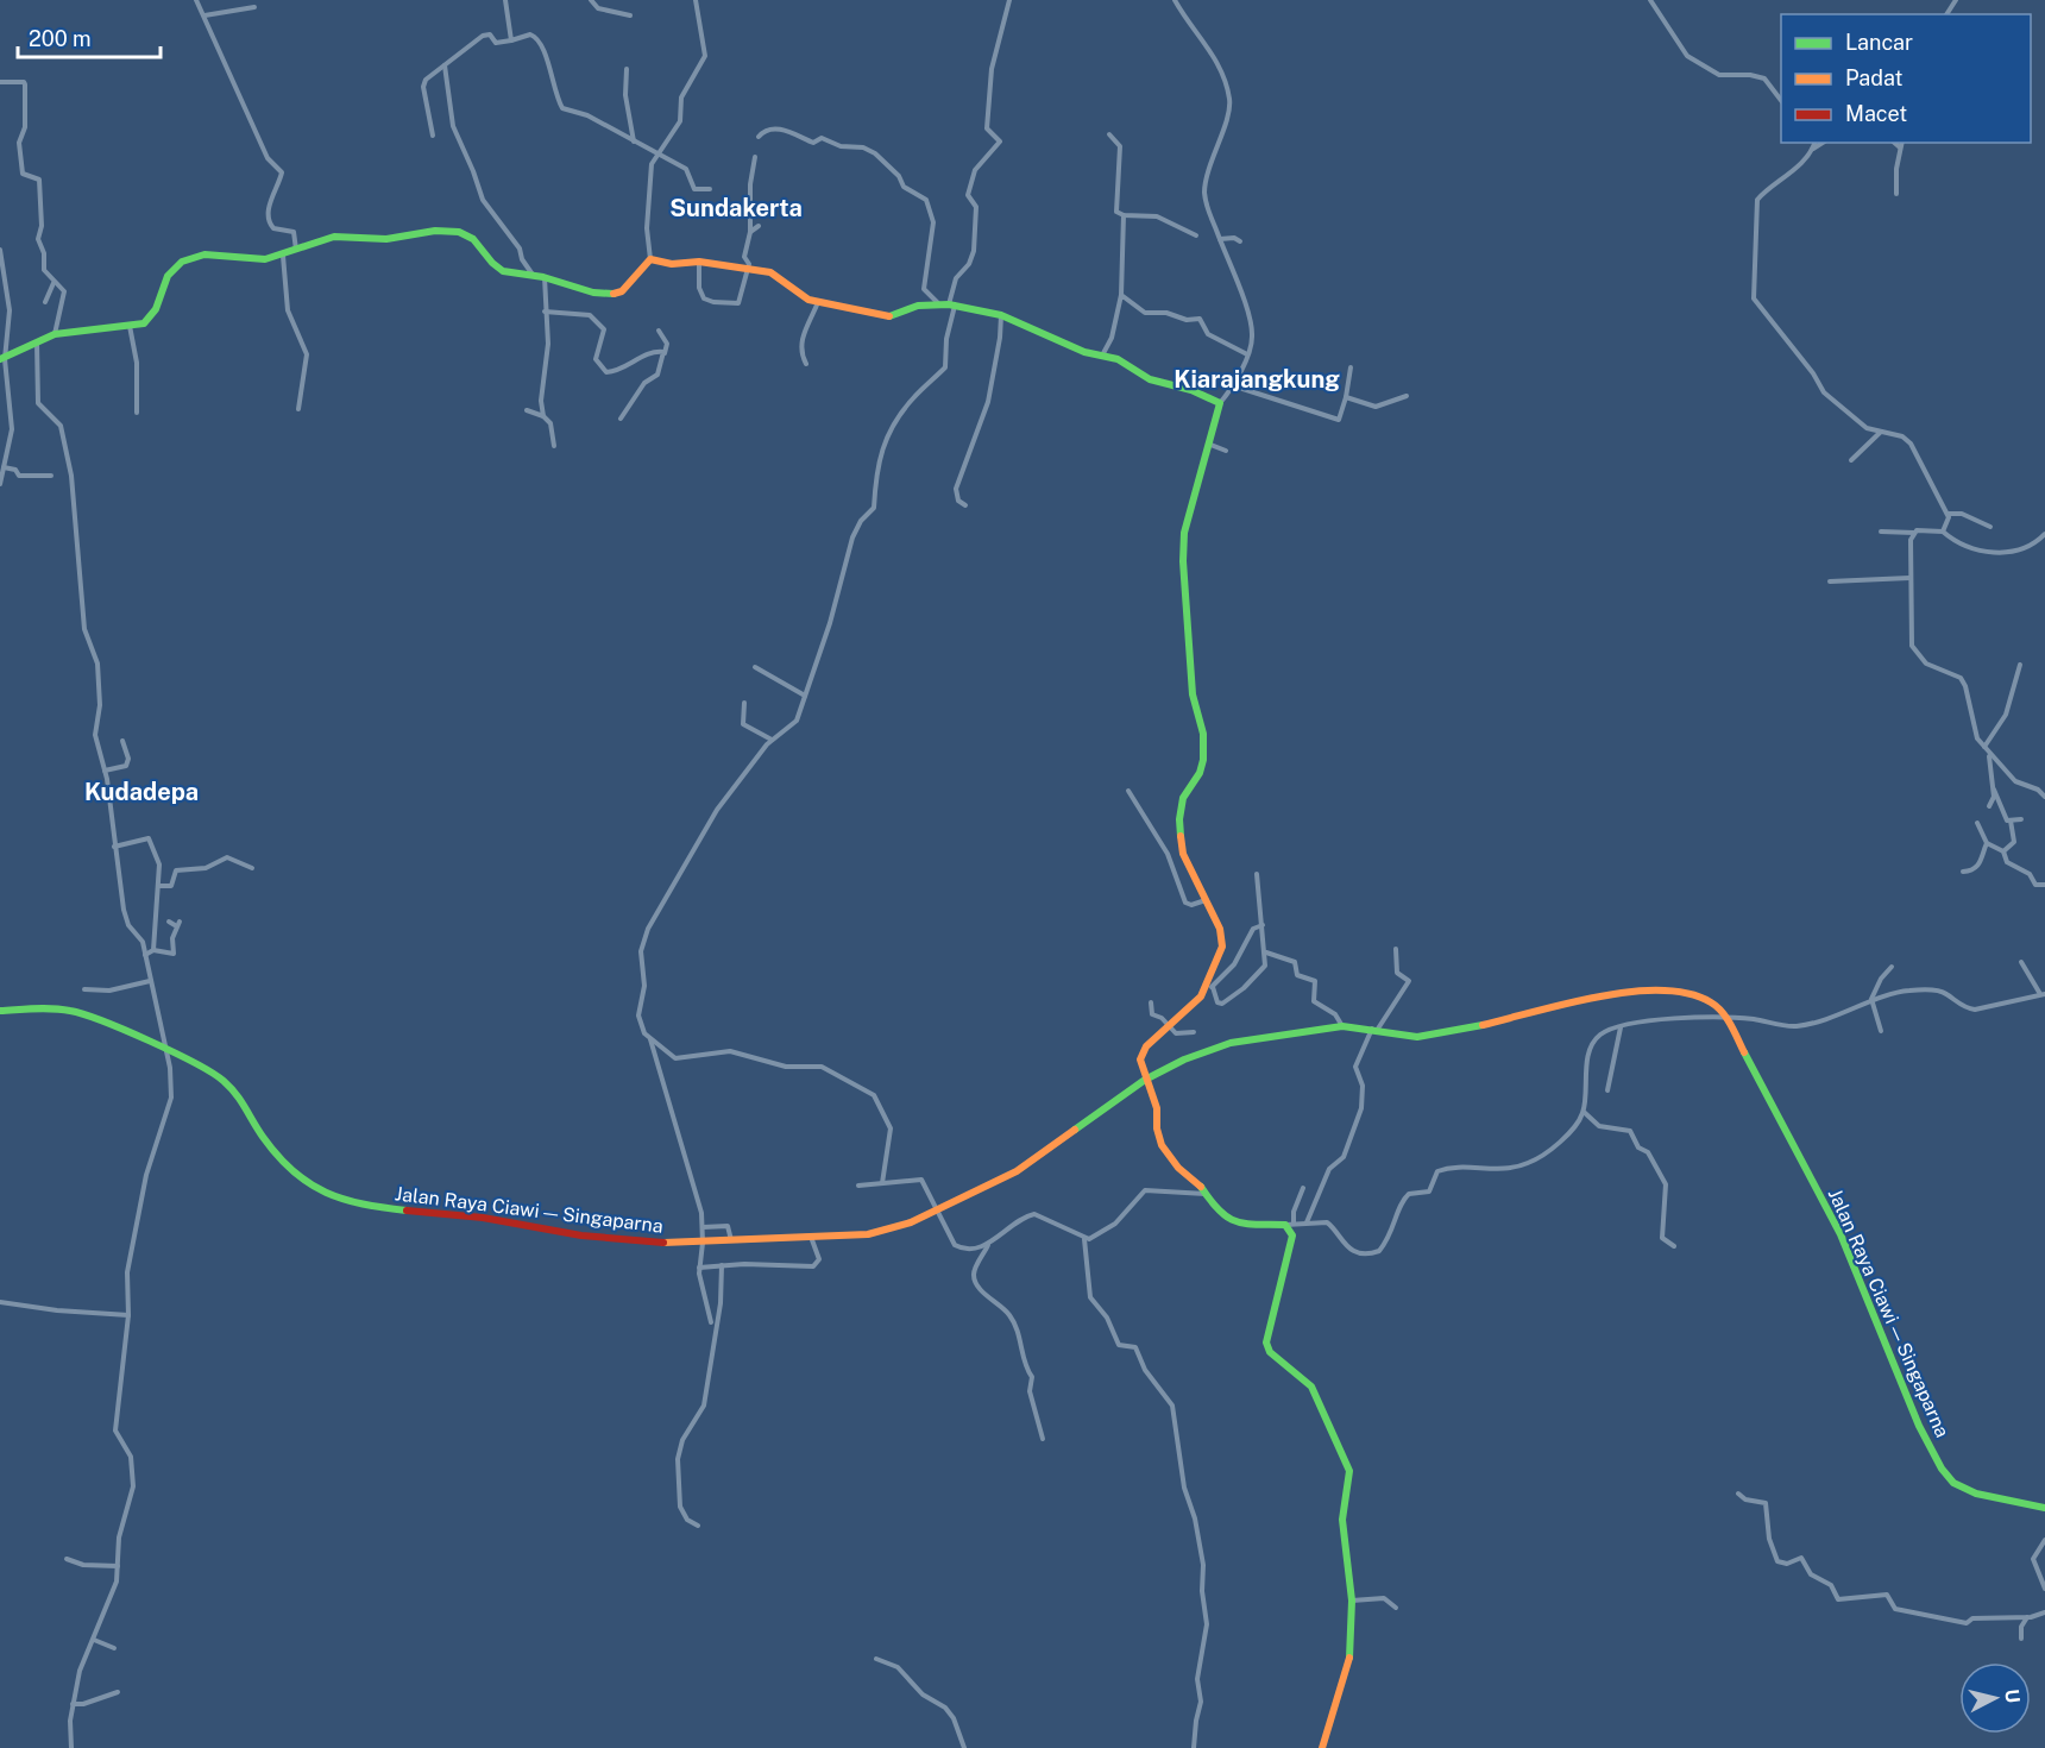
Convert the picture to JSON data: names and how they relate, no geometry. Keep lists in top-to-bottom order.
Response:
{
  "streets": {
    "main road": ["Jalan Raya Ciawi — Singaparna"]
  },
  "districts": ["Sundakerta", "Kiarajangkung", "Kudadepa"],
  "legend": ["Lancar", "Padat", "Macet"],
  "scale_bar": "200 m",
  "north": "right"
}
